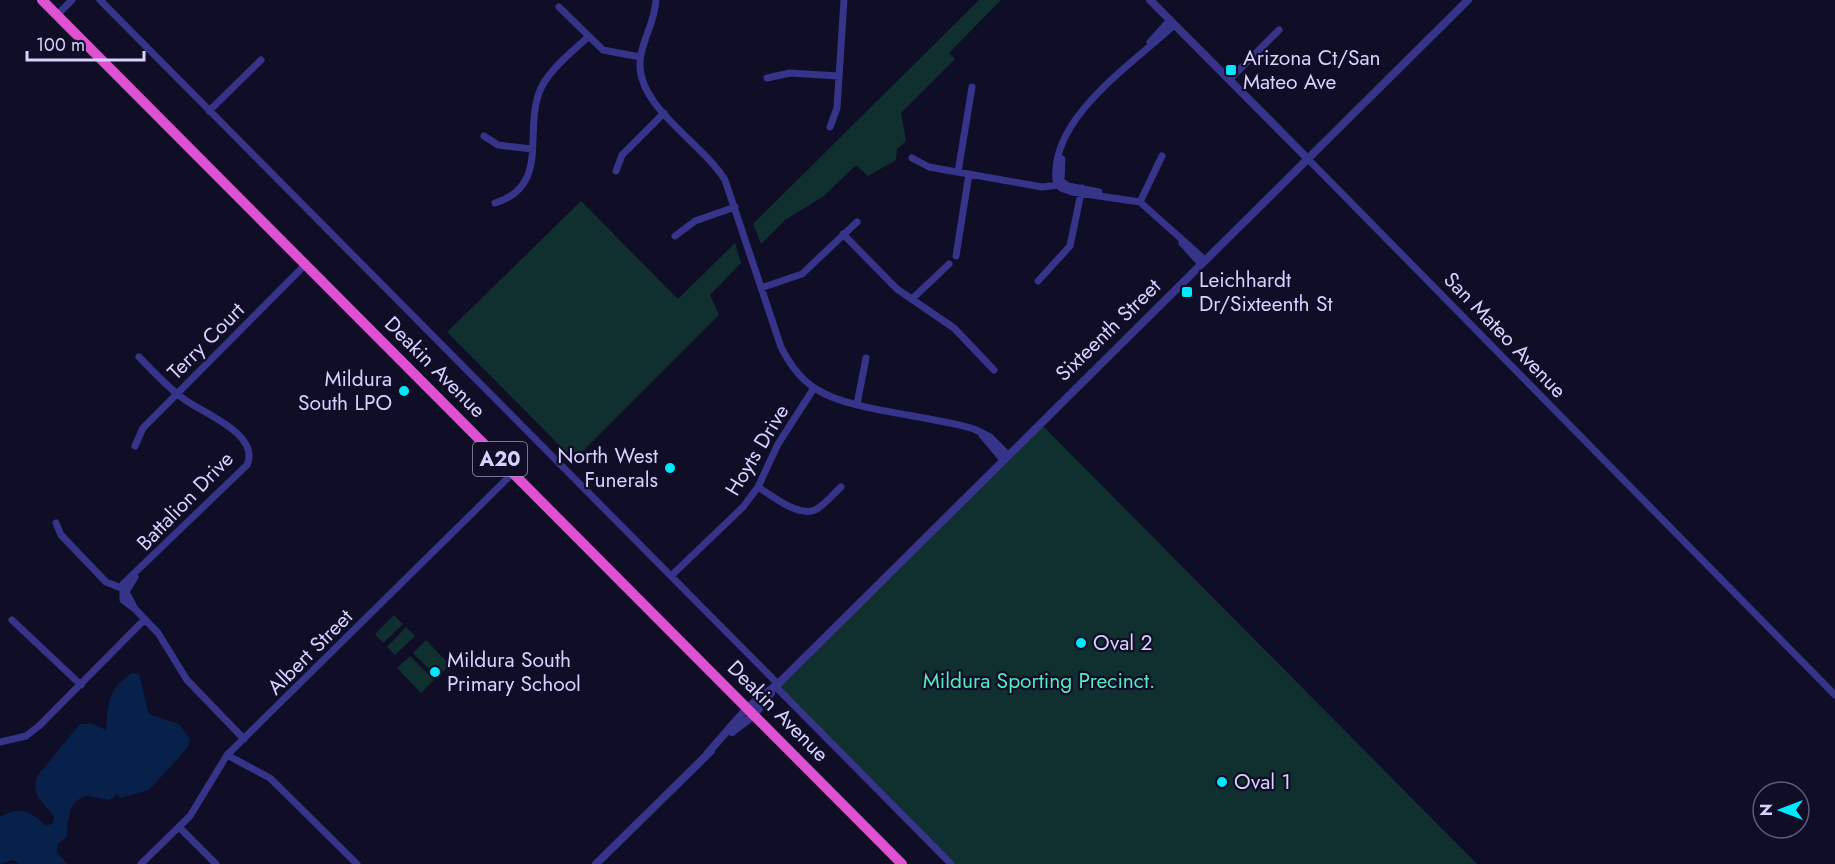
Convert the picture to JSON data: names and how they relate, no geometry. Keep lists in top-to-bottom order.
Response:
{
  "streets": {
    "highway": ["Deakin Avenue", "A20"],
    "street": [
      "Sixteenth Street",
      "San Mateo Avenue",
      "Terry Court",
      "Hoyts Drive",
      "Battalion Drive",
      "Albert Street"
    ]
  },
  "crossings": [
    ["Sixteenth Street", "San Mateo Avenue"],
    ["Sixteenth Street", "Deakin Avenue"],
    ["Terry Court", "Deakin Avenue"],
    ["Terry Court", "Battalion Drive"],
    ["Deakin Avenue", "Hoyts Drive"],
    ["Deakin Avenue", "Albert Street"]
  ],
  "parks": ["Mildura Sporting Precinct."],
  "places": {
    "transit": ["Arizona Ct/San Mateo Ave", "Leichhardt Dr/Sixteenth St"],
    "other": [
      "Mildura South LPO",
      "North West Funerals",
      "Oval 2",
      "Mildura South Primary School",
      "Oval 1"
    ]
  },
  "scale_bar": "100 m",
  "north": "left"
}
